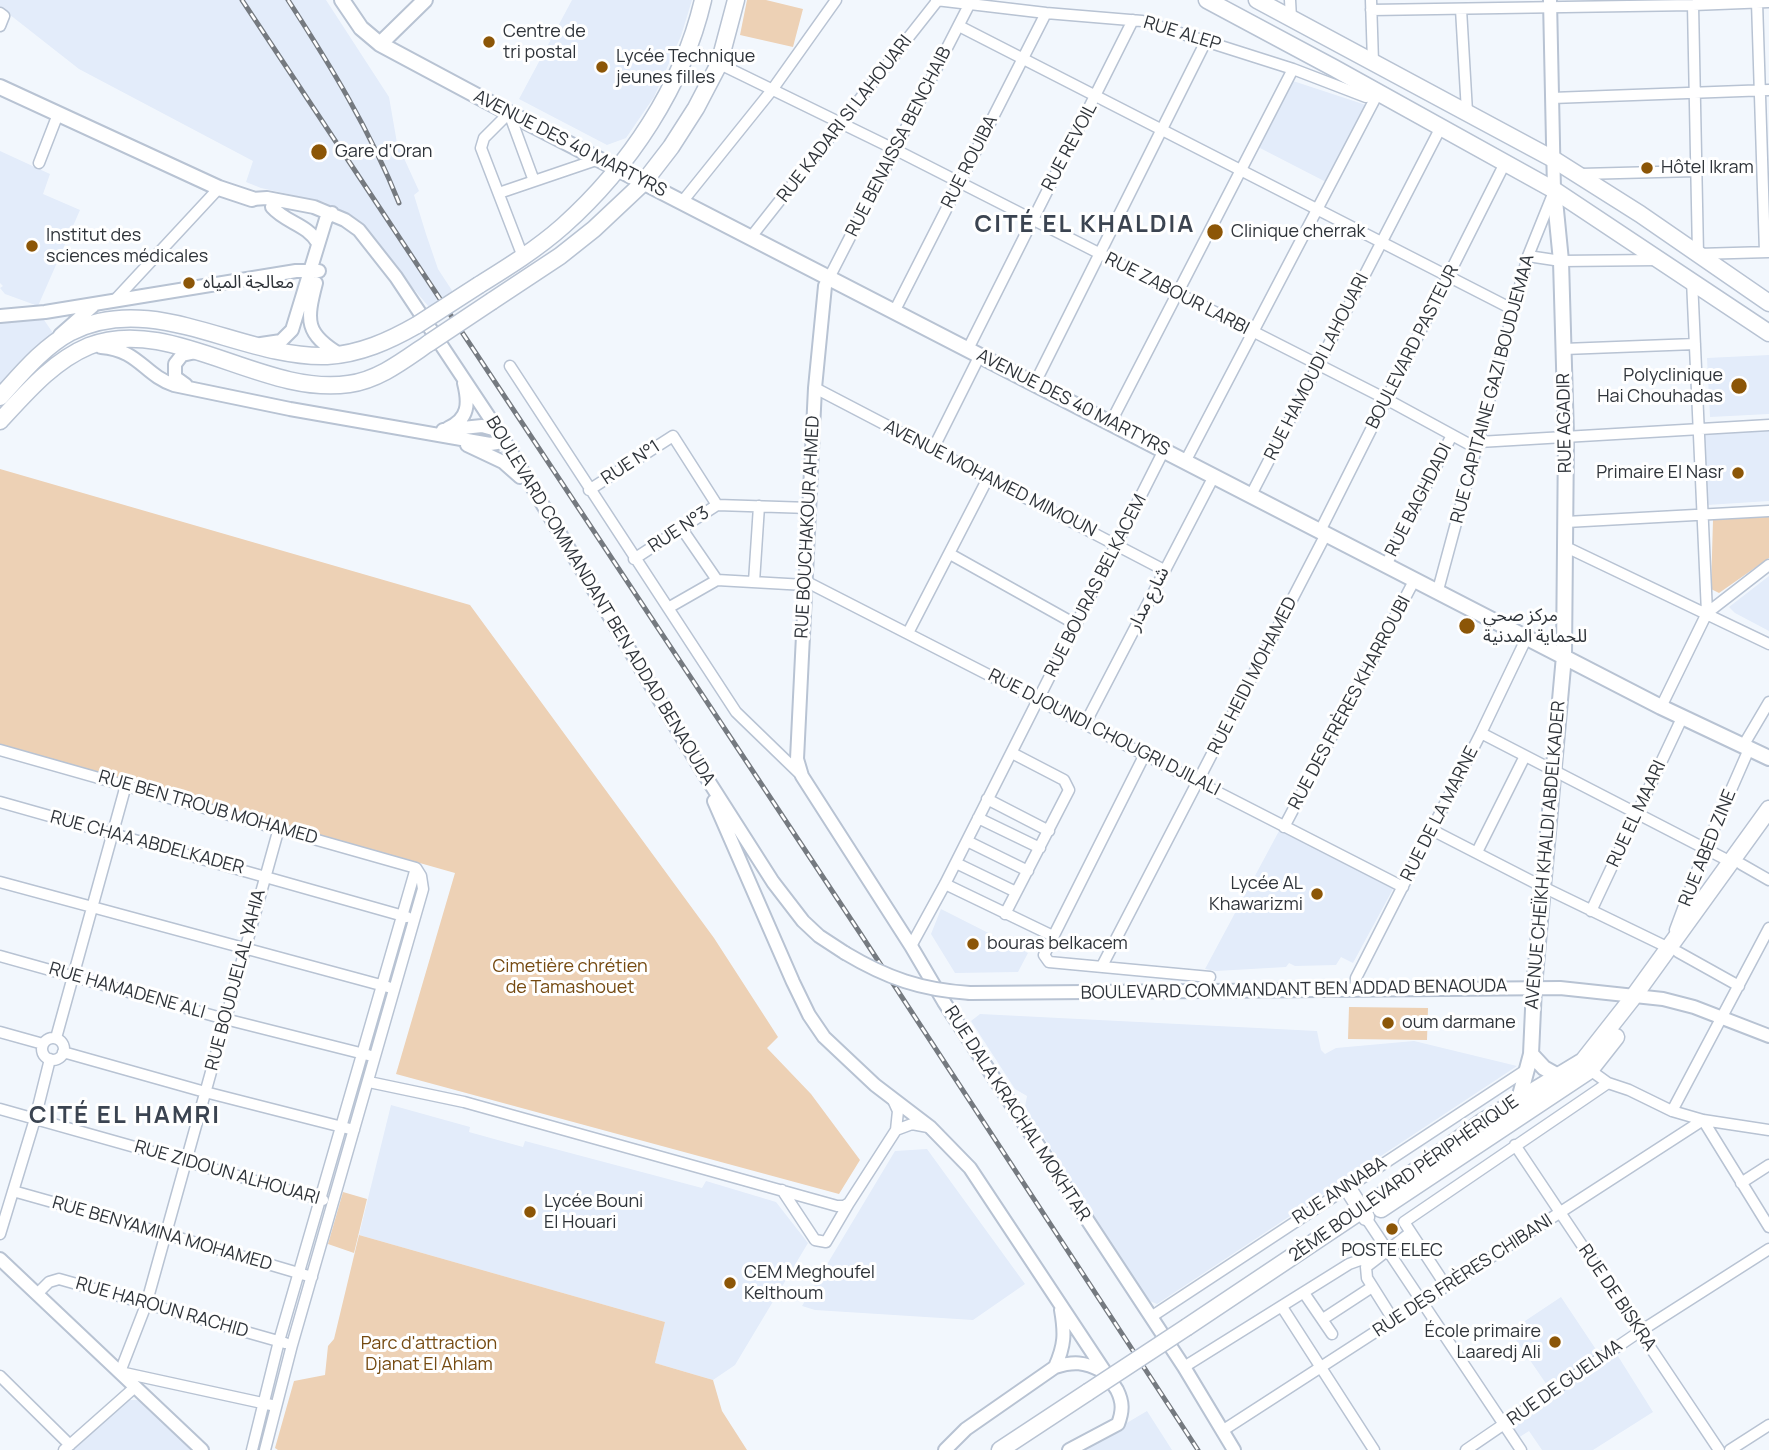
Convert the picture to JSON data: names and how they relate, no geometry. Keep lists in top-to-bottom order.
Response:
{
  "streets": {
    "main road": [
      "AVENUE DES 40 MARTYRS",
      "RUE AGADIR",
      "BOULEVARD COMMANDANT BEN ADDAD BENAOUDA",
      "AVENUE CHEÏKH KHALDI ABDELKADER",
      "2ÈME BOULEVARD PÉRIPHÉRIQUE"
    ],
    "street": [
      "RUE ALEP",
      "RUE KADARI SI LAHOUARI",
      "RUE BENAISSA BENCHAIB",
      "RUE REVOIL",
      "RUE ROUIBA",
      "RUE ZABOUR LARBI",
      "BOULEVARD PASTEUR",
      "RUE HAMOUDI LAHOUARI",
      "RUE CAPITAINE GAZI BOUDJEMAA",
      "RUE N°1",
      "AVENUE MOHAMED MIMOUN",
      "RUE BAGHDADI",
      "RUE BOUCHAKOUR AHMED",
      "RUE N°3",
      "RUE BOURAS BELKACEM",
      "شارع مدار",
      "RUE HEIDI MOHAMED",
      "RUE DES FRÈRES KHARROUBI",
      "RUE DJOUNDI CHOUGRI DJILALI",
      "RUE BEN TROUB MOHAMED",
      "RUE DE LA MARNE",
      "RUE EL MAARI",
      "RUE CHAA ABDELKADER",
      "RUE ABED ZINE",
      "RUE BOUDJELAL YAHIA",
      "RUE HAMADENE ALI",
      "RUE DALA KRACHAL MOKHTAR",
      "RUE ZIDOUN ALHOUARI",
      "RUE ANNABA",
      "RUE BENYAMINA MOHAMED",
      "RUE DES FRÈRES CHIBANI",
      "RUE DE BISKRA",
      "RUE HAROUN RACHID",
      "RUE DE GUELMA"
    ]
  },
  "crossings": [
    ["RUE ALEP", "RUE KADARI SI LAHOUARI"],
    ["RUE ALEP", "RUE BENAISSA BENCHAIB"],
    ["RUE ALEP", "RUE REVOIL"],
    ["RUE ALEP", "RUE ROUIBA"],
    ["RUE KADARI SI LAHOUARI", "AVENUE DES 40 MARTYRS"],
    ["RUE KADARI SI LAHOUARI", "RUE ZABOUR LARBI"],
    ["RUE BENAISSA BENCHAIB", "AVENUE DES 40 MARTYRS"],
    ["RUE BENAISSA BENCHAIB", "RUE ZABOUR LARBI"],
    ["RUE BENAISSA BENCHAIB", "RUE BOUCHAKOUR AHMED"],
    ["AVENUE DES 40 MARTYRS", "RUE REVOIL"],
    ["AVENUE DES 40 MARTYRS", "RUE ROUIBA"],
    ["AVENUE DES 40 MARTYRS", "BOULEVARD PASTEUR"],
    ["AVENUE DES 40 MARTYRS", "RUE HAMOUDI LAHOUARI"],
    ["AVENUE DES 40 MARTYRS", "RUE CAPITAINE GAZI BOUDJEMAA"],
    ["AVENUE DES 40 MARTYRS", "RUE AGADIR"],
    ["AVENUE DES 40 MARTYRS", "RUE BAGHDADI"],
    ["AVENUE DES 40 MARTYRS", "RUE BOUCHAKOUR AHMED"],
    ["AVENUE DES 40 MARTYRS", "RUE BOURAS BELKACEM"],
    ["AVENUE DES 40 MARTYRS", "شارع مدار"],
    ["AVENUE DES 40 MARTYRS", "RUE HEIDI MOHAMED"],
    ["AVENUE DES 40 MARTYRS", "RUE DES FRÈRES KHARROUBI"],
    ["AVENUE DES 40 MARTYRS", "RUE DE LA MARNE"],
    ["AVENUE DES 40 MARTYRS", "RUE EL MAARI"],
    ["AVENUE DES 40 MARTYRS", "RUE ABED ZINE"],
    ["AVENUE DES 40 MARTYRS", "AVENUE CHEÏKH KHALDI ABDELKADER"],
    ["RUE REVOIL", "RUE ZABOUR LARBI"],
    ["RUE REVOIL", "AVENUE MOHAMED MIMOUN"],
    ["RUE ROUIBA", "RUE ZABOUR LARBI"],
    ["RUE ZABOUR LARBI", "BOULEVARD PASTEUR"],
    ["RUE ZABOUR LARBI", "RUE HAMOUDI LAHOUARI"],
    ["RUE ZABOUR LARBI", "RUE CAPITAINE GAZI BOUDJEMAA"],
    ["RUE ZABOUR LARBI", "RUE BAGHDADI"],
    ["BOULEVARD PASTEUR", "RUE HEIDI MOHAMED"],
    ["RUE CAPITAINE GAZI BOUDJEMAA", "RUE AGADIR"],
    ["RUE AGADIR", "AVENUE CHEÏKH KHALDI ABDELKADER"],
    ["RUE N°1", "RUE N°3"],
    ["AVENUE MOHAMED MIMOUN", "RUE BOUCHAKOUR AHMED"],
    ["AVENUE MOHAMED MIMOUN", "RUE BOURAS BELKACEM"],
    ["AVENUE MOHAMED MIMOUN", "شارع مدار"],
    ["RUE BOUCHAKOUR AHMED", "RUE N°3"],
    ["RUE BOUCHAKOUR AHMED", "RUE DJOUNDI CHOUGRI DJILALI"],
    ["RUE BOUCHAKOUR AHMED", "RUE DALA KRACHAL MOKHTAR"],
    ["RUE BOURAS BELKACEM", "RUE DJOUNDI CHOUGRI DJILALI"],
    ["RUE BOURAS BELKACEM", "RUE DALA KRACHAL MOKHTAR"],
    ["شارع مدار", "RUE DJOUNDI CHOUGRI DJILALI"],
    ["BOULEVARD COMMANDANT BEN ADDAD BENAOUDA", "RUE DE LA MARNE"],
    ["BOULEVARD COMMANDANT BEN ADDAD BENAOUDA", "AVENUE CHEÏKH KHALDI ABDELKADER"],
    ["BOULEVARD COMMANDANT BEN ADDAD BENAOUDA", "2ÈME BOULEVARD PÉRIPHÉRIQUE"],
    ["RUE HEIDI MOHAMED", "RUE DJOUNDI CHOUGRI DJILALI"],
    ["RUE DES FRÈRES KHARROUBI", "RUE DJOUNDI CHOUGRI DJILALI"],
    ["RUE DJOUNDI CHOUGRI DJILALI", "RUE DE LA MARNE"],
    ["RUE BEN TROUB MOHAMED", "RUE BOUDJELAL YAHIA"],
    ["RUE CHAA ABDELKADER", "RUE BOUDJELAL YAHIA"],
    ["RUE ABED ZINE", "2ÈME BOULEVARD PÉRIPHÉRIQUE"],
    ["AVENUE CHEÏKH KHALDI ABDELKADER", "2ÈME BOULEVARD PÉRIPHÉRIQUE"],
    ["AVENUE CHEÏKH KHALDI ABDELKADER", "RUE ANNABA"],
    ["RUE BOUDJELAL YAHIA", "RUE HAMADENE ALI"],
    ["RUE BOUDJELAL YAHIA", "RUE ZIDOUN ALHOUARI"],
    ["RUE BOUDJELAL YAHIA", "RUE BENYAMINA MOHAMED"],
    ["RUE BOUDJELAL YAHIA", "RUE HAROUN RACHID"],
    ["RUE DALA KRACHAL MOKHTAR", "RUE ANNABA"],
    ["RUE DALA KRACHAL MOKHTAR", "RUE DES FRÈRES CHIBANI"],
    ["RUE DES FRÈRES CHIBANI", "RUE DE BISKRA"],
    ["RUE DE BISKRA", "RUE DE GUELMA"]
  ],
  "districts": ["CITÉ EL KHALDIA", "CITÉ EL HAMRI"],
  "parks": ["Cimetière chrétien de Tamashouet", "Parc d'attraction Djanat El Ahlam"],
  "places": [
    "Centre de tri postal",
    "Lycée Technique jeunes filles",
    "Gare d'Oran",
    "Hôtel Ikram",
    "Clinique cherrak",
    "Institut des sciences médicales",
    "معالجة المياه",
    "Polyclinique Hai Chouhadas",
    "Primaire El Nasr",
    "مركز صحي للحماية المدنية",
    "Lycée AL Khawarizmi",
    "bouras belkacem",
    "oum darmane",
    "Lycée Bouni El Houari",
    "POSTE ELEC",
    "CEM Meghoufel Kelthoum",
    "École primaire Laaredj Ali"
  ]
}
